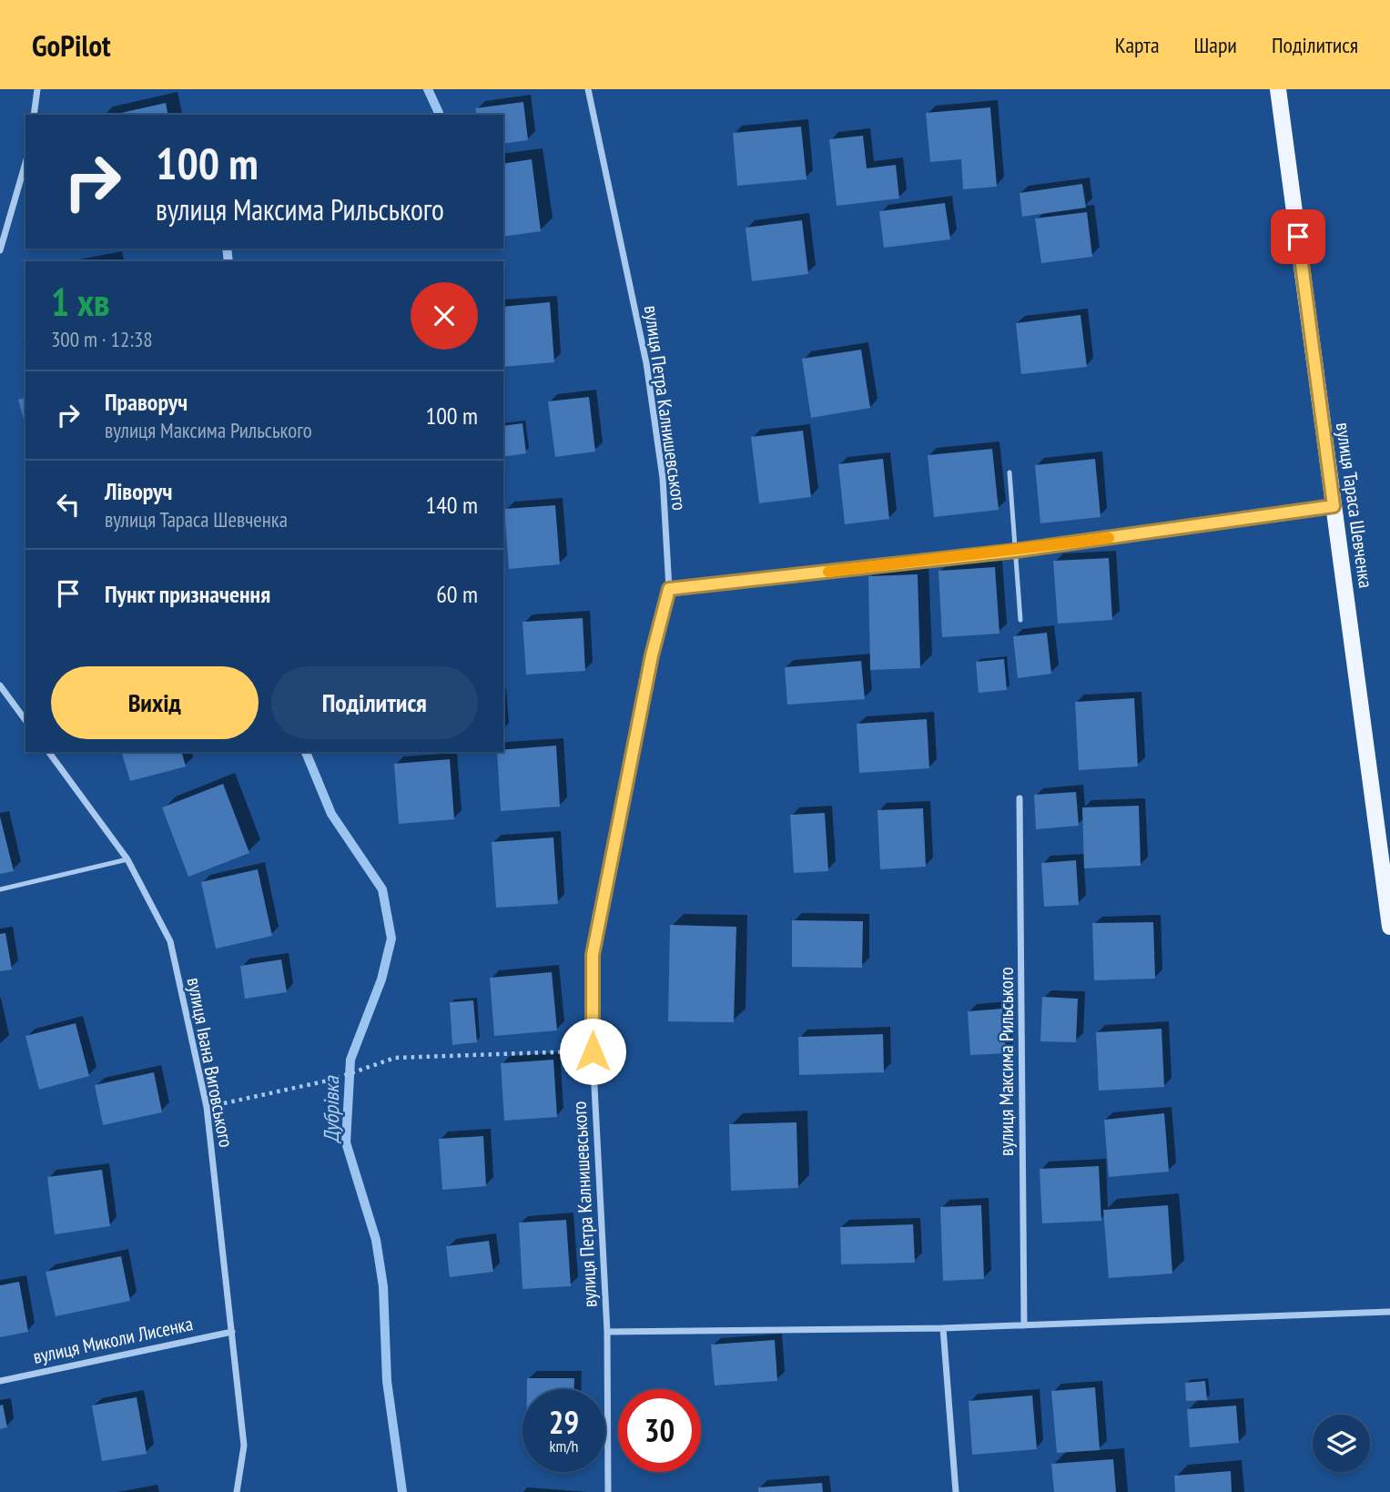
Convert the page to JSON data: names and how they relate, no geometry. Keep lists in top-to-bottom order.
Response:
{
  "streets": {
    "main road": ["вулиця Тараса Шевченка"],
    "street": [
      "вулиця Петра Калнишевського",
      "вулиця Максима Рильського",
      "вулиця Івана Виговського",
      "вулиця Миколи Лисенка"
    ]
  },
  "crossings": [
    ["вулиця Івана Виговського", "вулиця Миколи Лисенка"]
  ],
  "water": ["Дубрівка"],
  "page": {
    "header": "GoPilot",
    "nav": ["Карта", "Шари", "Поділитися"],
    "turn": ["100 m", "вулиця Максима Рильського"],
    "heading": ["1 хв", "300 m · 12:38"],
    "list": [
      {
        "name": "Праворуч",
        "note": "вулиця Максима Рильського",
        "value": "100 m"
      },
      {
        "name": "Ліворуч",
        "note": "вулиця Тараса Шевченка",
        "value": "140 m"
      },
      {
        "name": "Пункт призначення",
        "value": "60 m"
      }
    ],
    "buttons": ["Вихід", "Поділитися"],
    "speed": "29 km/h",
    "limit": "30"
  }
}
